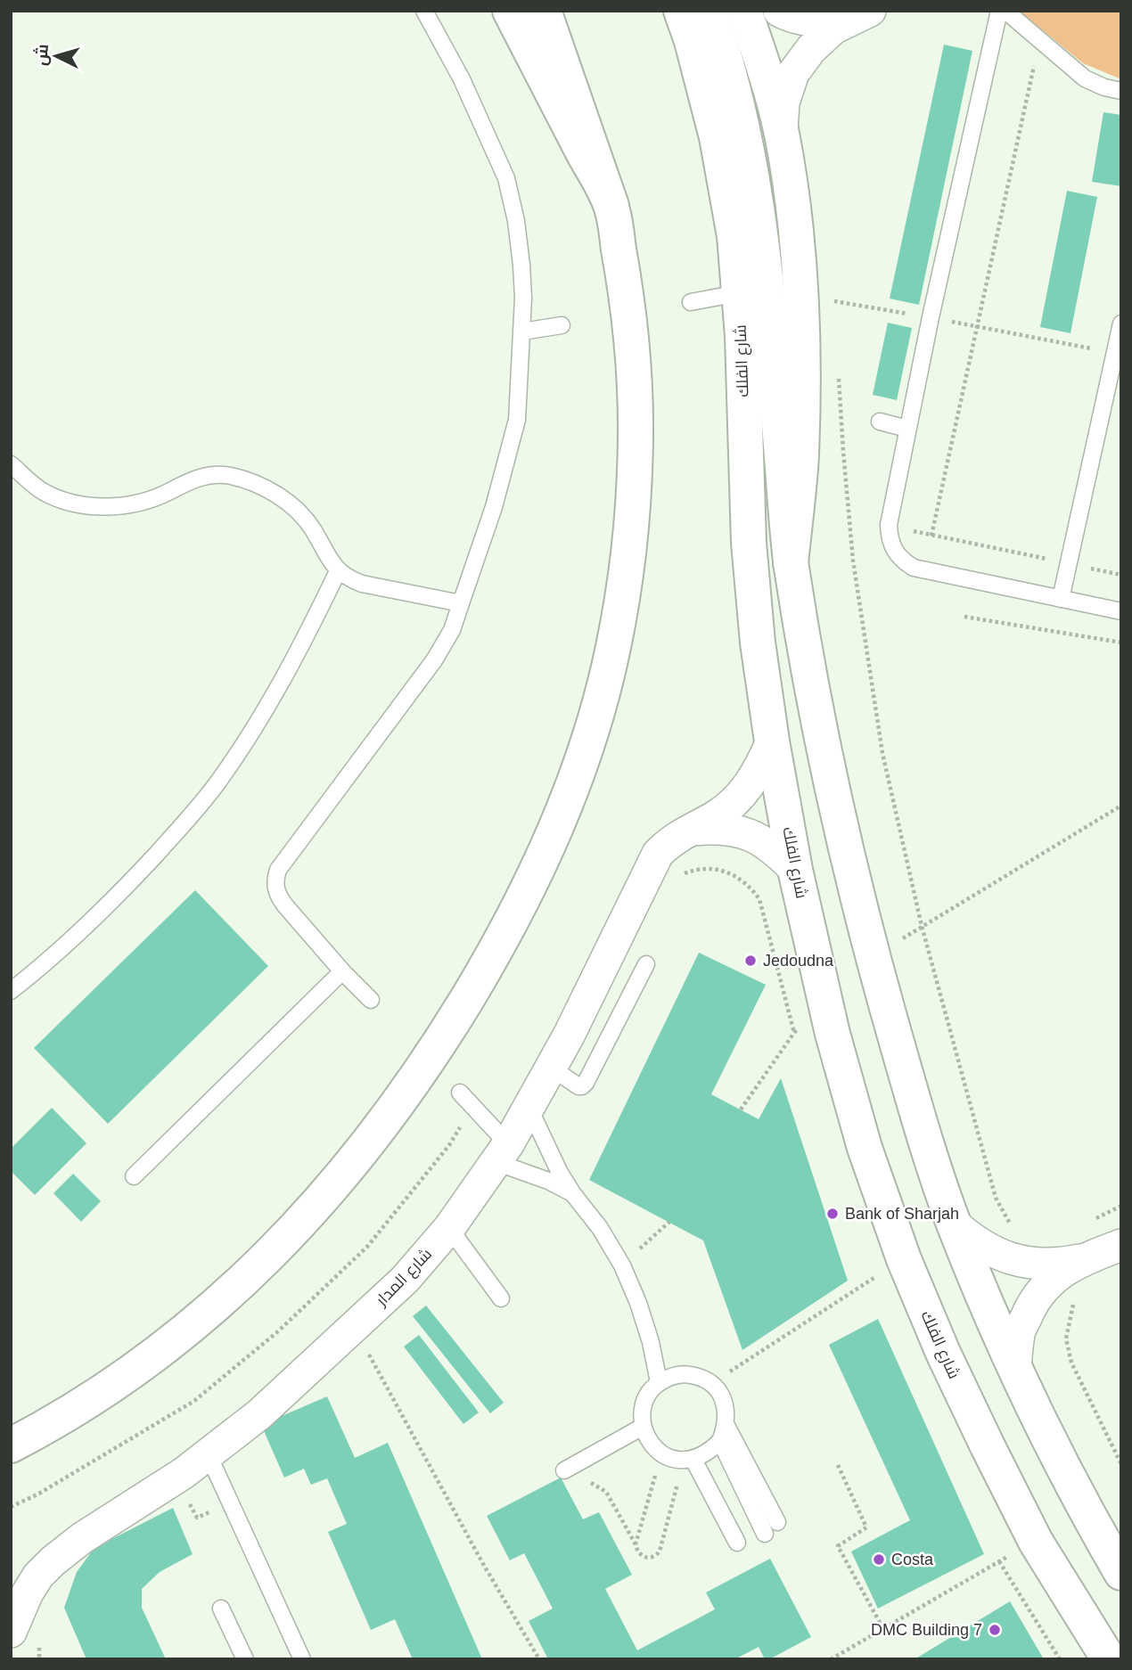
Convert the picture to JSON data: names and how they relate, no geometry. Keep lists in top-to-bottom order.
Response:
{
  "streets": {
    "main road": ["شارع الفلك"],
    "street": ["شارع المدار"]
  },
  "crossings": [
    ["شارع الفلك", "شارع المدار"]
  ],
  "places": [
    "Jedoudna",
    "Bank of Sharjah",
    "Costa",
    "DMC Building 7"
  ],
  "north": "left"
}
